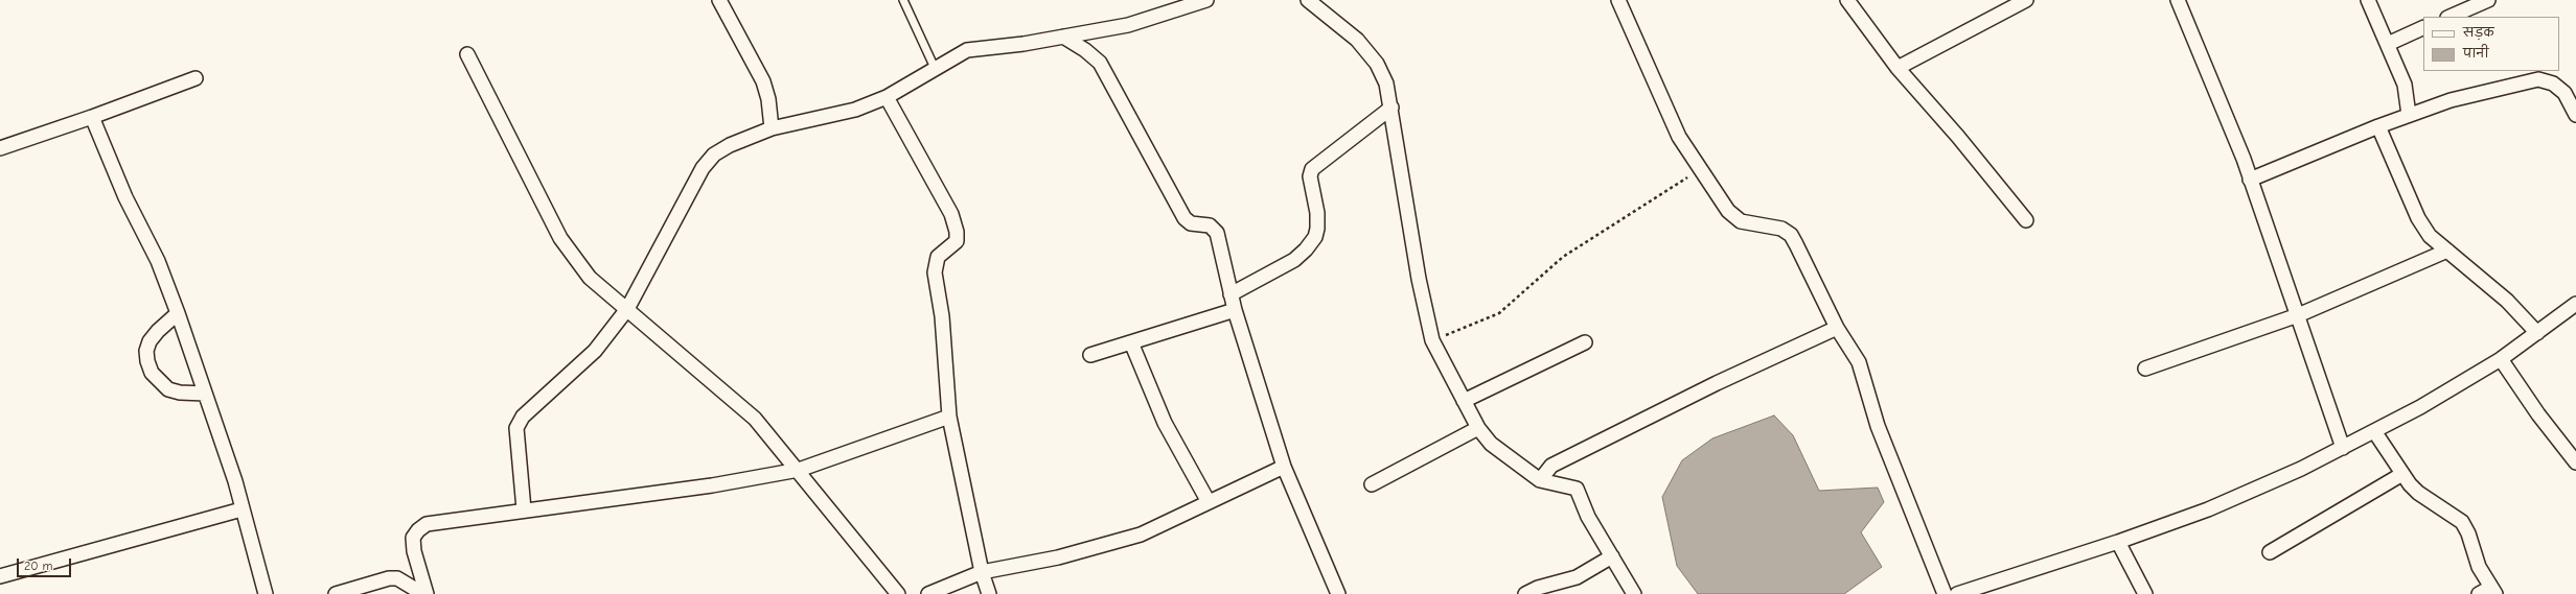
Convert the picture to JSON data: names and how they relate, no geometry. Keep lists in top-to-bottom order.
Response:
{
  "legend": ["सड़क", "पानी"],
  "scale_bar": "20 m"
}
